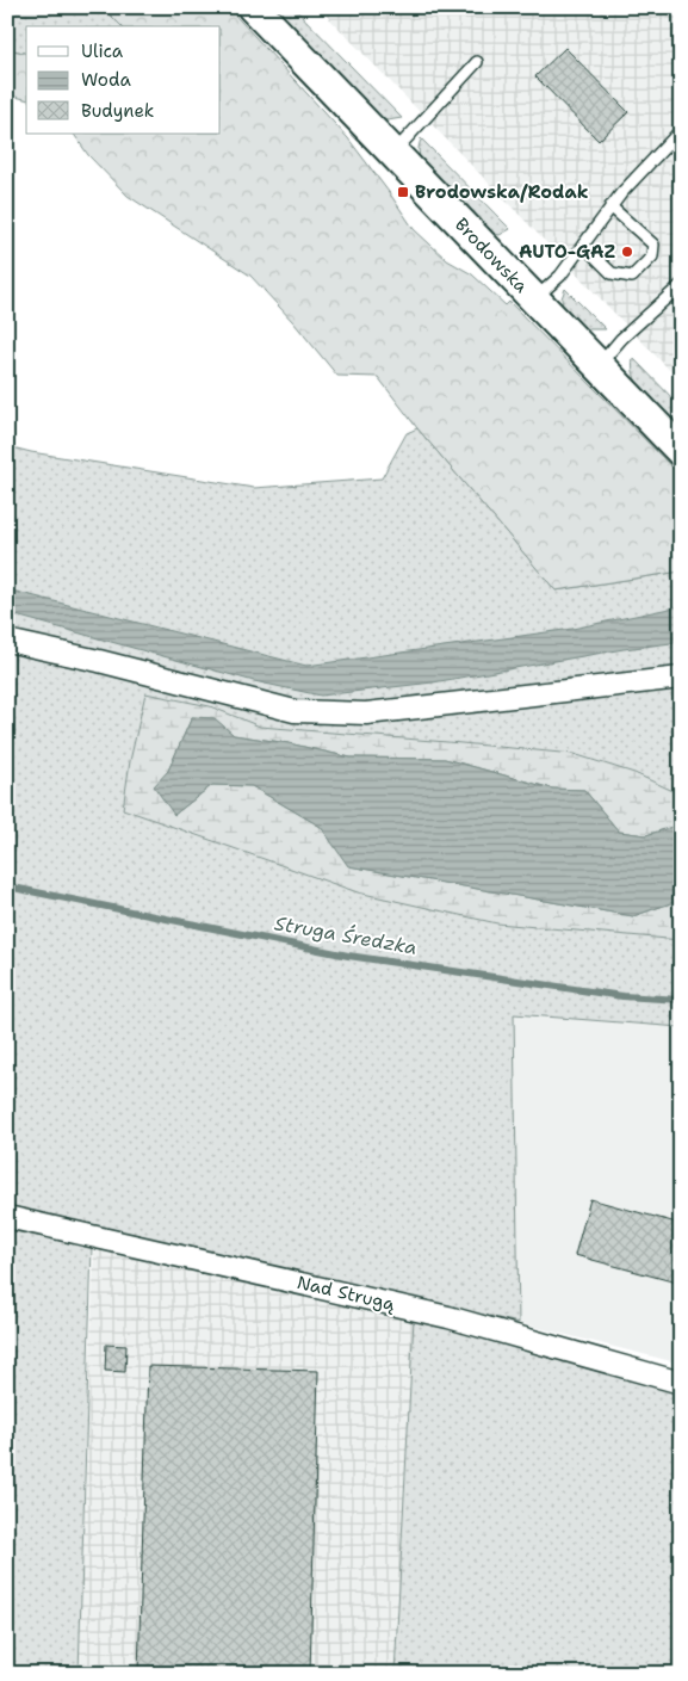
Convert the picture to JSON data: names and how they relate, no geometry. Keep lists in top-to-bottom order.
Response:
{
  "streets": {
    "street": ["Brodowska", "Nad Strugą"]
  },
  "water": ["Struga Średzka"],
  "places": {
    "transit": ["Brodowska/Rodak"],
    "other": ["AUTO-GAZ"]
  },
  "legend": ["Ulica", "Woda", "Budynek"]
}
